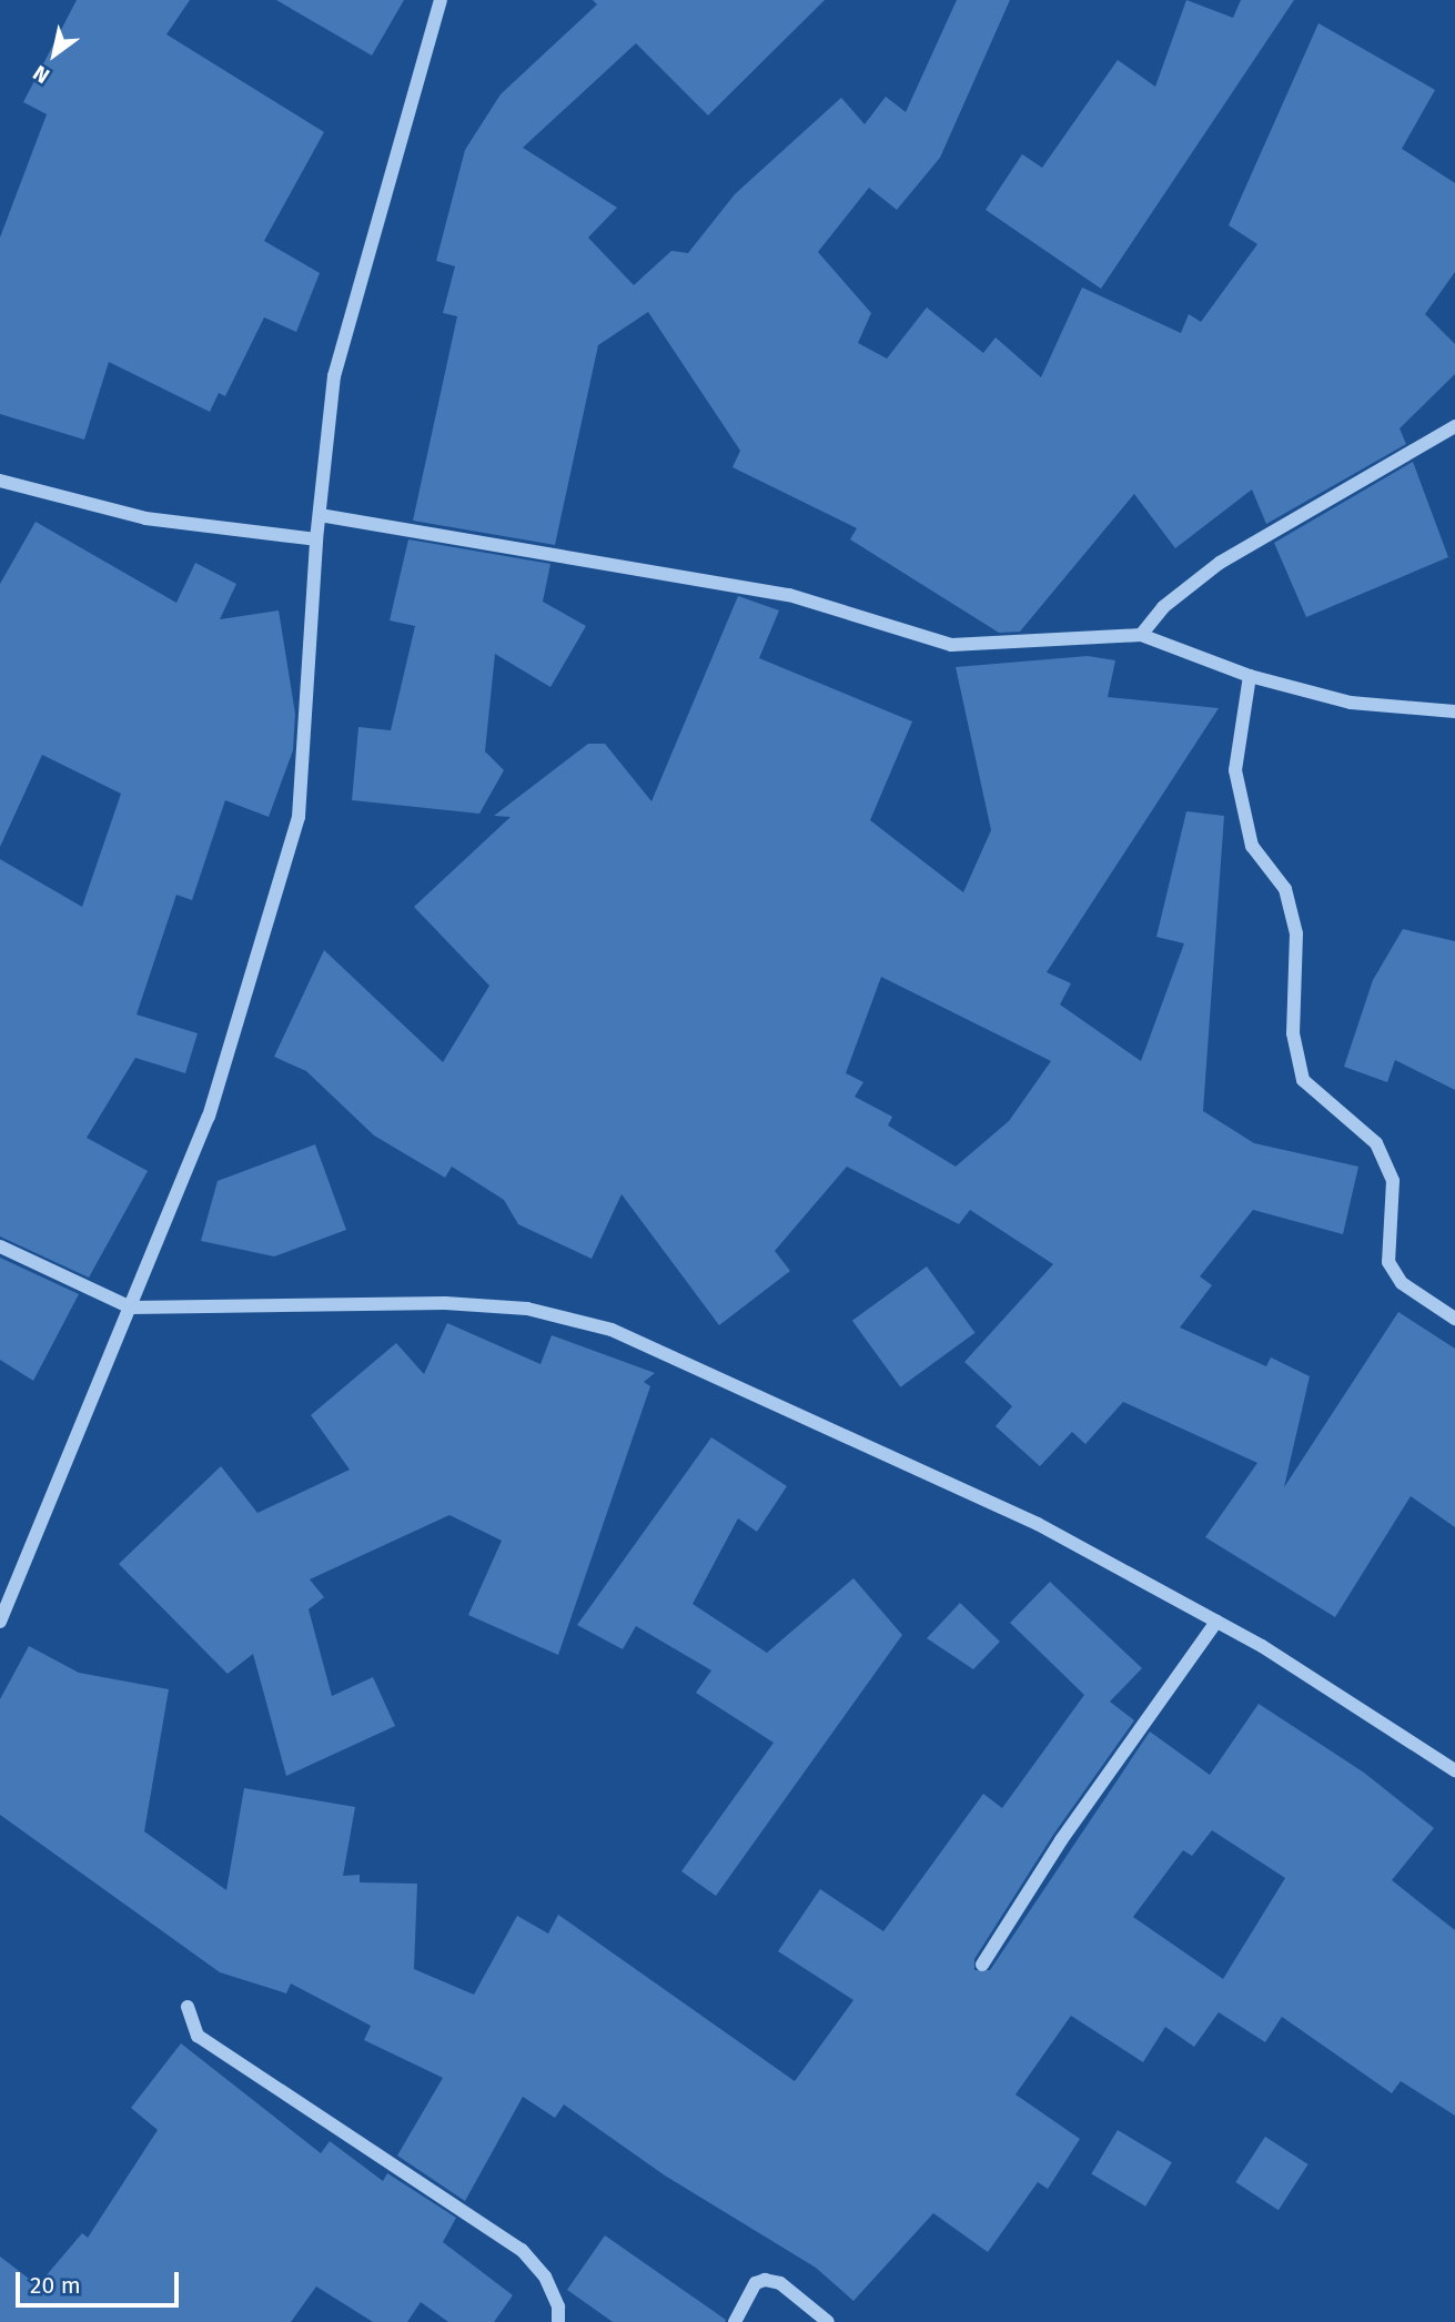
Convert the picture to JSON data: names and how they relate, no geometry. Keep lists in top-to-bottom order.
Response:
{
  "scale_bar": "20 m",
  "north": "bottom left"
}
